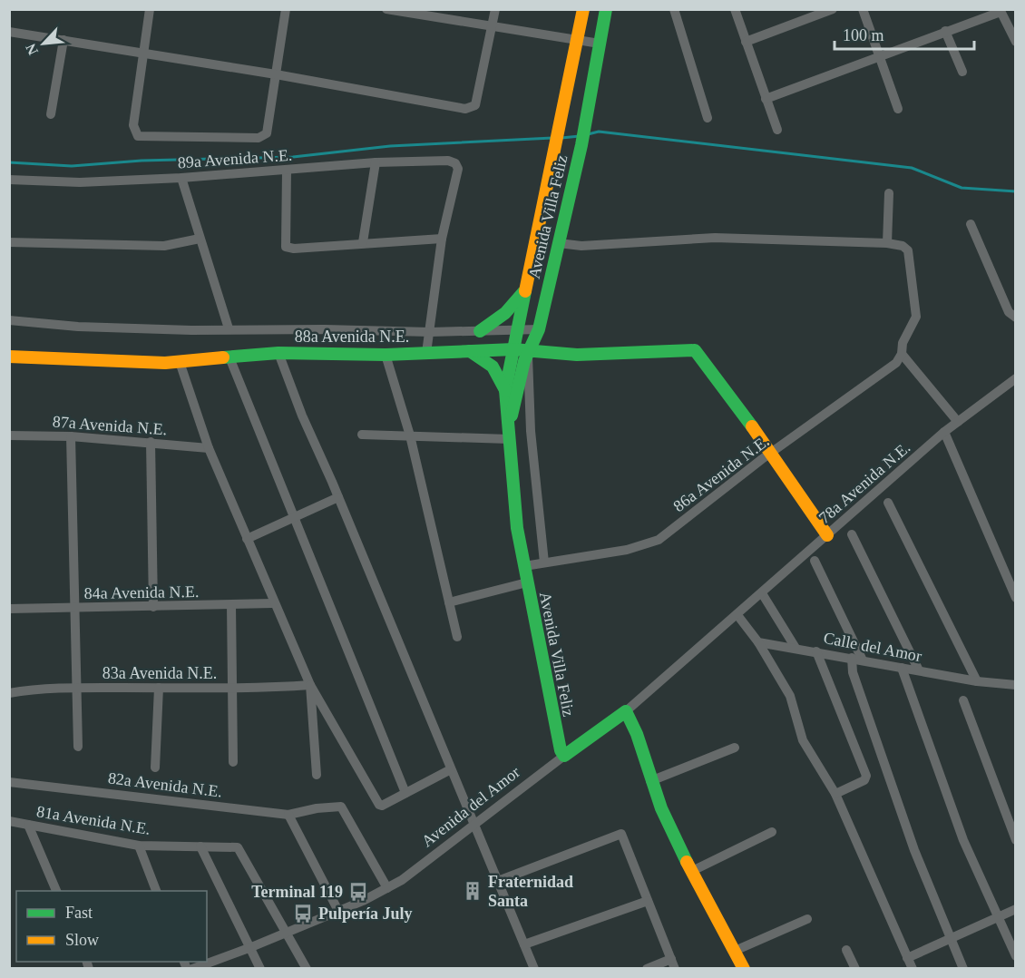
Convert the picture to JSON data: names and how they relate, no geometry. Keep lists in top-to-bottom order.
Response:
{
  "streets": {
    "street": [
      "89a Avenida N.E.",
      "Avenida Villa Feliz",
      "88a Avenida N.E.",
      "87a Avenida N.E.",
      "86a Avenida N.E.",
      "78a Avenida N.E.",
      "84a Avenida N.E.",
      "Calle del Amor",
      "83a Avenida N.E.",
      "82a Avenida N.E.",
      "Avenida del Amor",
      "81a Avenida N.E."
    ]
  },
  "crossings": [
    ["Avenida Villa Feliz", "88a Avenida N.E."],
    ["Avenida Villa Feliz", "86a Avenida N.E."],
    ["Avenida Villa Feliz", "Avenida del Amor"],
    ["88a Avenida N.E.", "86a Avenida N.E."],
    ["78a Avenida N.E.", "Avenida del Amor"],
    ["82a Avenida N.E.", "Avenida del Amor"],
    ["Avenida del Amor", "81a Avenida N.E."]
  ],
  "places": {
    "building": ["Fraternidad Santa"],
    "bus stop": ["Terminal 119", "Pulpería July"]
  },
  "legend": ["Fast", "Slow"],
  "scale_bar": "100 m",
  "north": "bottom left"
}
